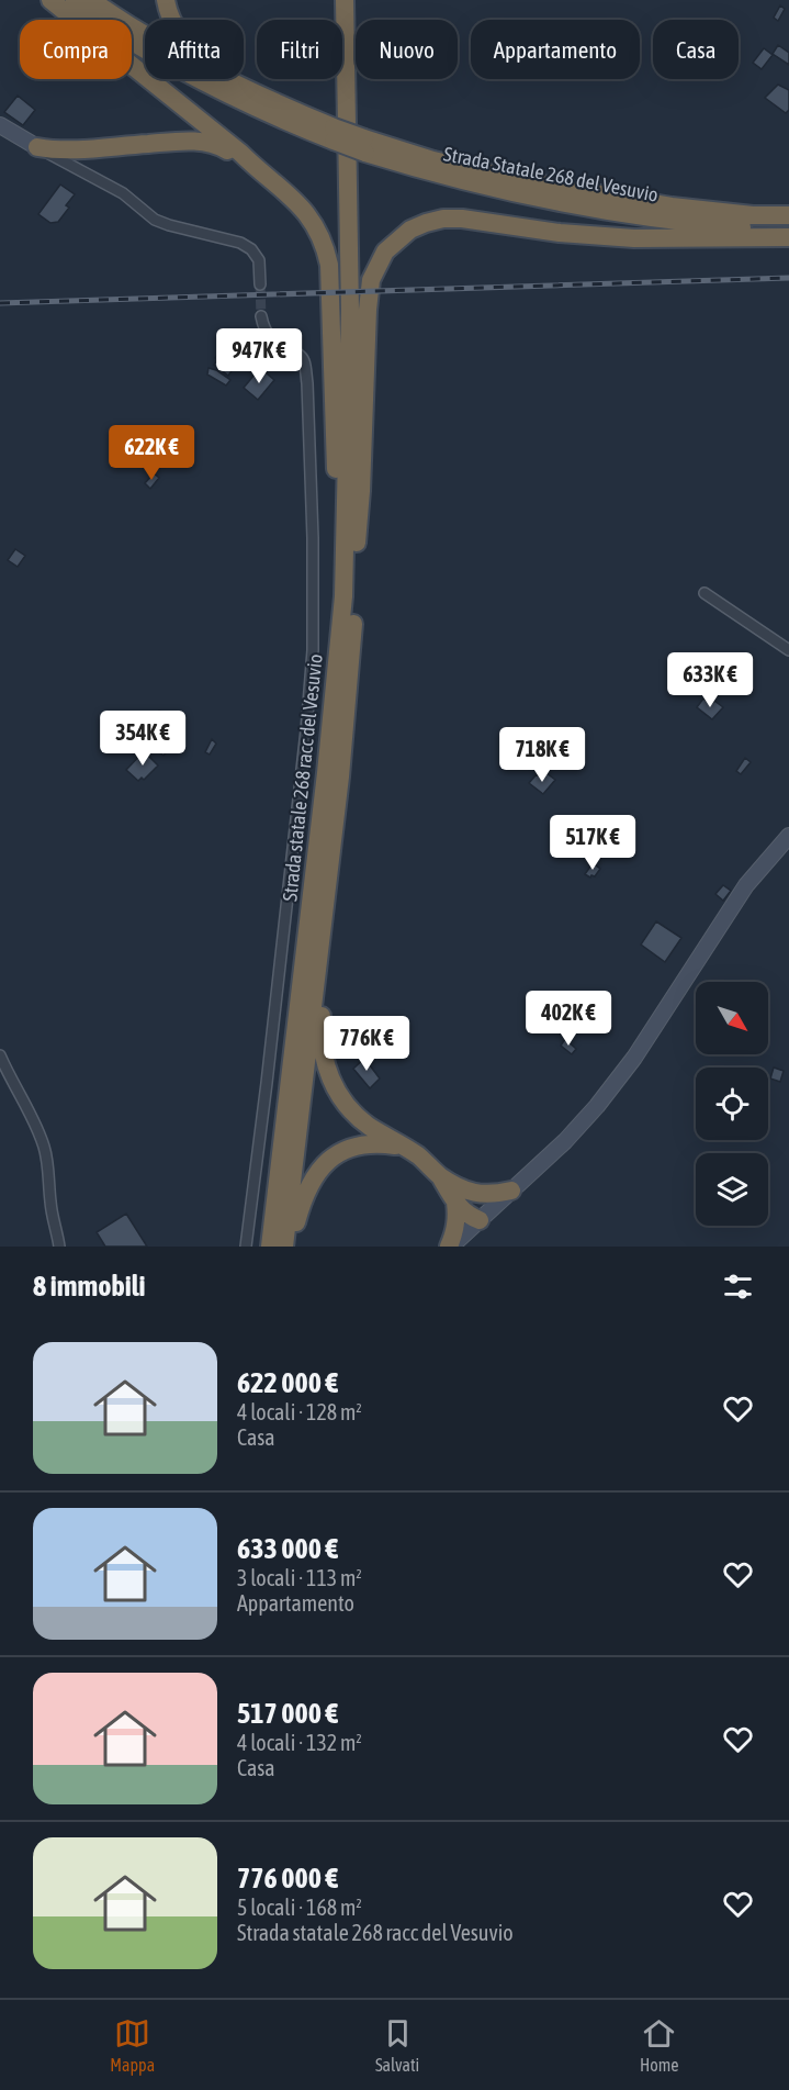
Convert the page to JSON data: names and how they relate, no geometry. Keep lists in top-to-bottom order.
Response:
{
  "streets": {
    "highway": ["Strada Statale 268 del Vesuvio", "Strada statale 268 racc del Vesuvio"]
  },
  "north": "bottom right",
  "page": {
    "chip": [
      "Compra",
      "Affitta",
      "Filtri",
      "Nuovo",
      "Appartamento",
      "Casa"
    ],
    "price": [
      "947K €",
      "622K €",
      "633K €",
      "354K €",
      "718K €",
      "517K €",
      "402K €",
      "776K €"
    ],
    "heading": "8 immobili",
    "list": [
      {
        "name": "622 000 €",
        "note": "4 locali · 128 m² · Casa"
      },
      {
        "name": "633 000 €",
        "note": "3 locali · 113 m² · Appartamento"
      },
      {
        "name": "517 000 €",
        "note": "4 locali · 132 m² · Casa"
      },
      {
        "name": "776 000 €",
        "note": "5 locali · 168 m² · Strada statale 268 racc del Vesuvio"
      }
    ],
    "tabs": ["Mappa", "Salvati", "Home"]
  }
}
